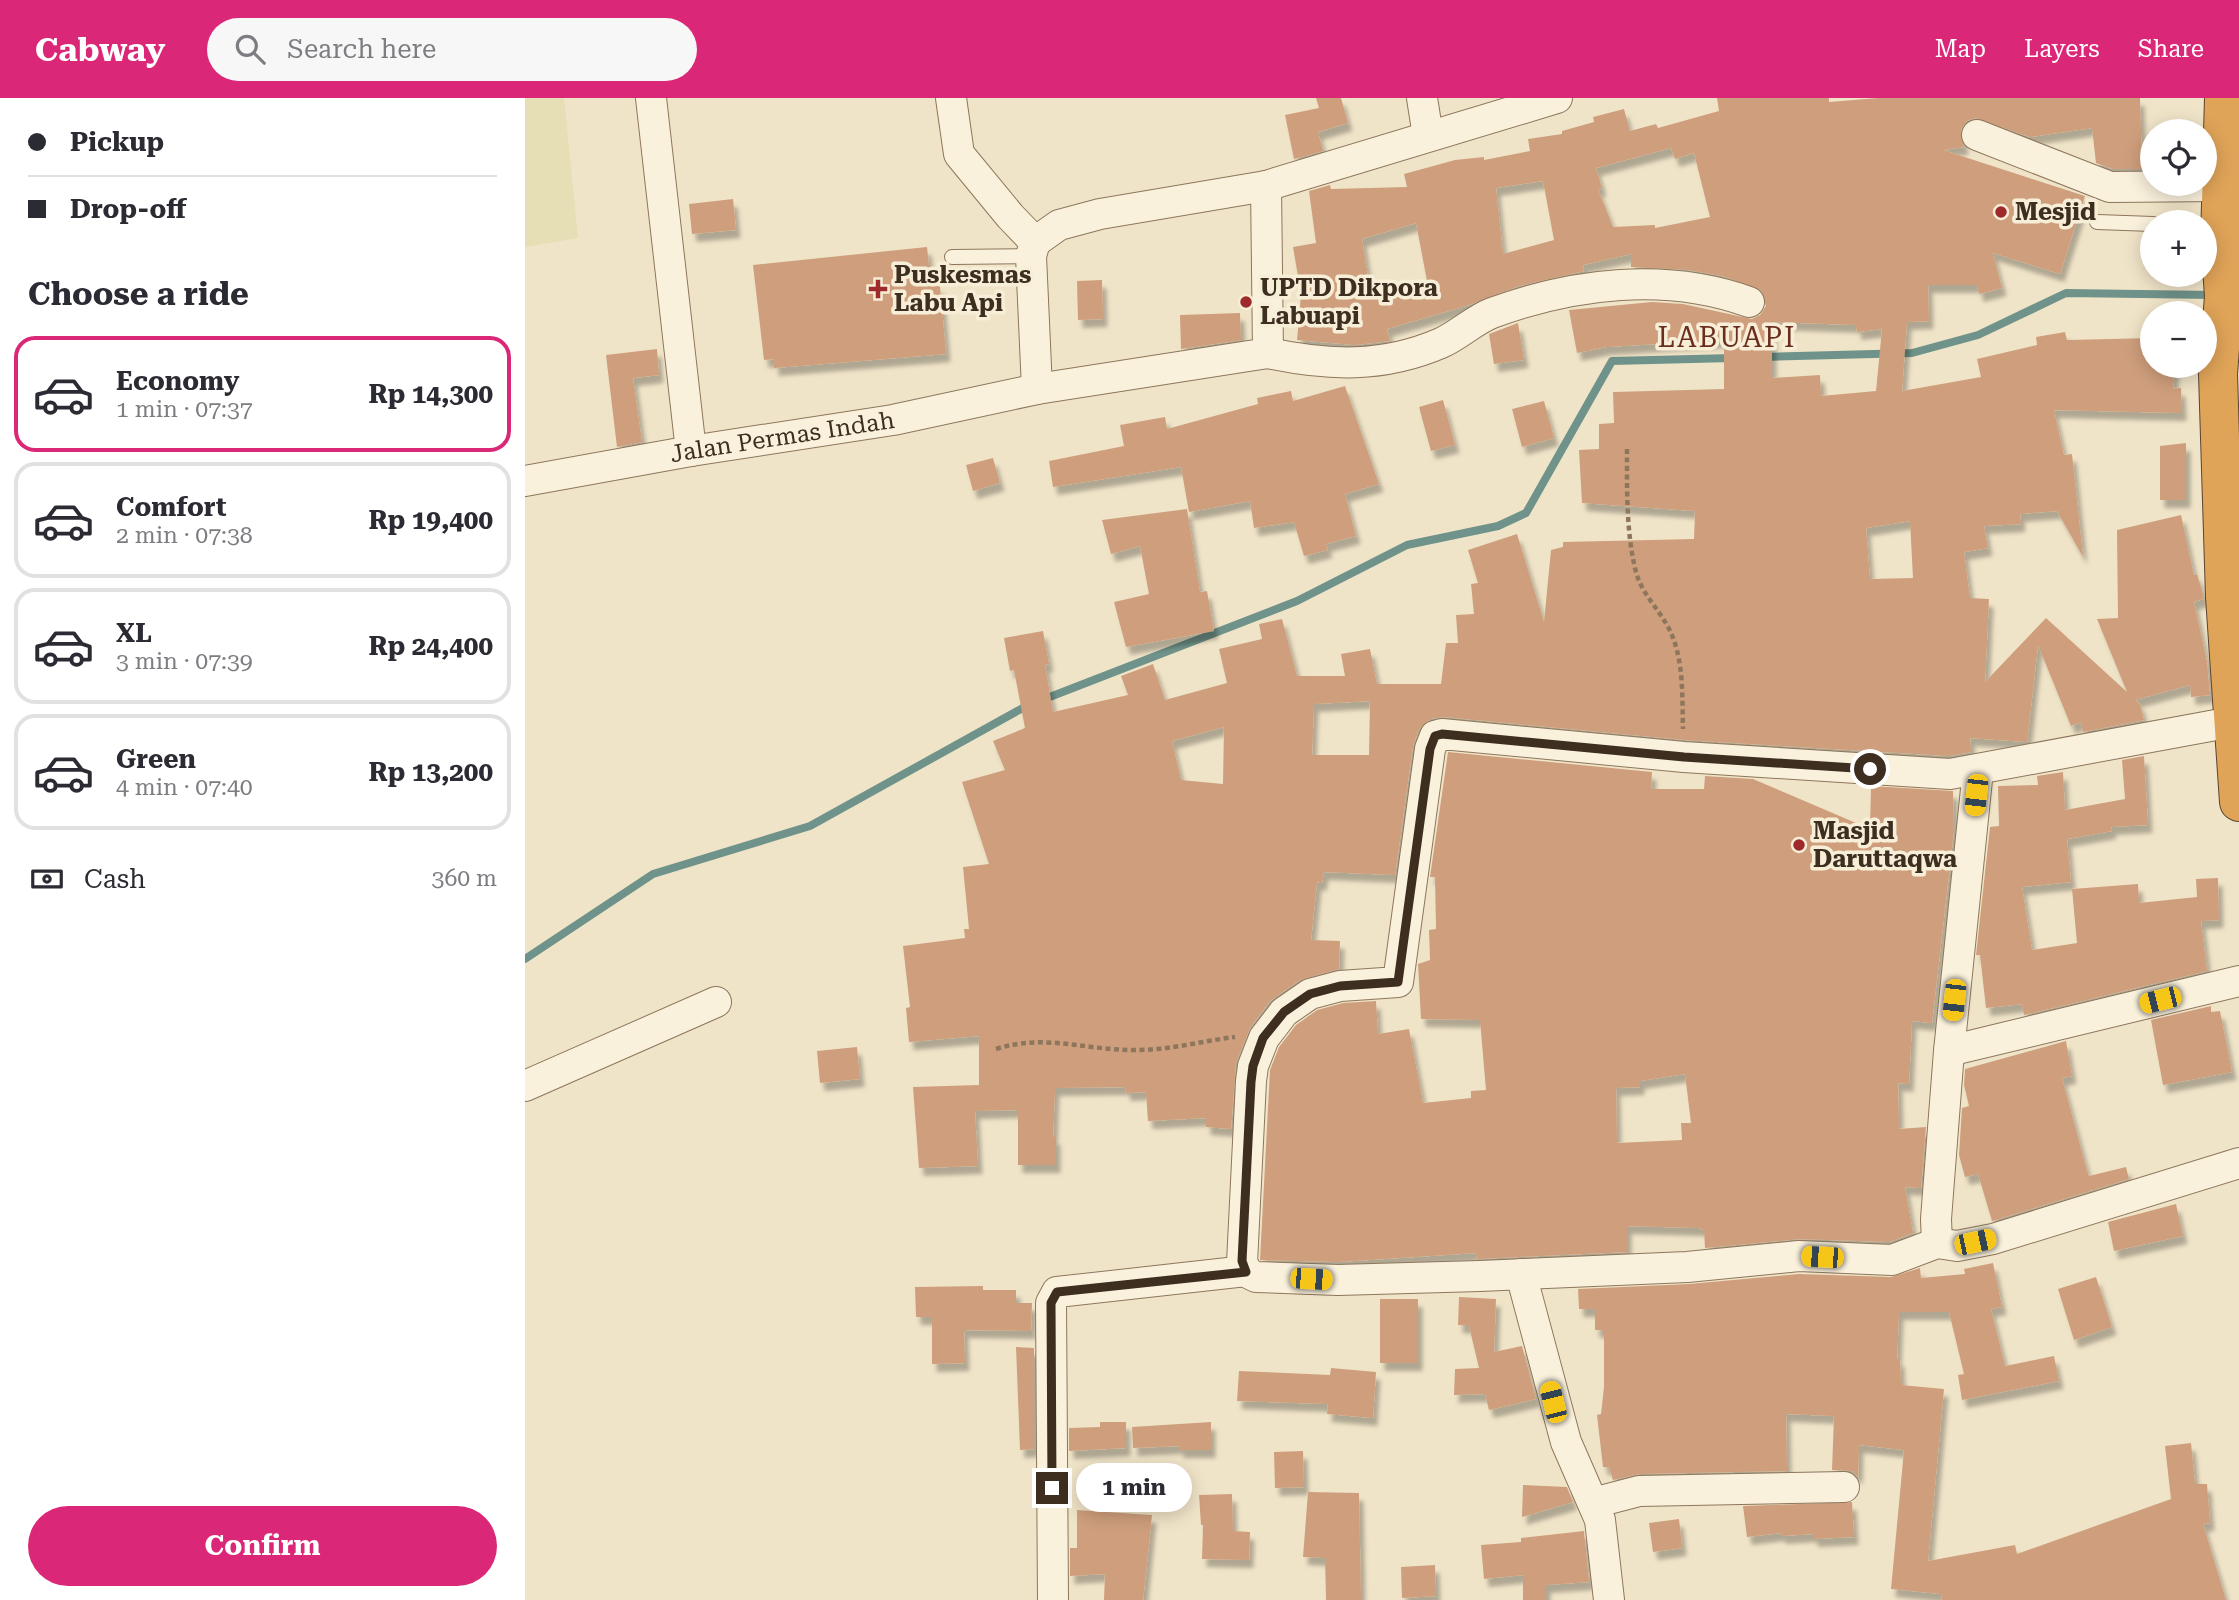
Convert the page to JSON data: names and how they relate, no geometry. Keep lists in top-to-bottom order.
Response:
{
  "streets": {
    "street": ["Jalan Permas Indah"]
  },
  "districts": ["LABUAPI"],
  "places": {
    "other": ["Mesjid", "UPTD Dikpora Labuapi", "Masjid Daruttaqwa"],
    "health": ["Puskesmas Labu Api"]
  },
  "page": {
    "header": "Cabway",
    "search": "Search here",
    "nav": ["Map", "Layers", "Share"],
    "banner": ["Pickup", "Drop-off"],
    "map_buttons": ["+", "−"],
    "heading": "Choose a ride",
    "list": [
      {
        "name": "Economy",
        "note": "1 min · 07:37",
        "value": "Rp 14,300"
      },
      {
        "name": "Comfort",
        "note": "2 min · 07:38",
        "value": "Rp 19,400"
      },
      {
        "name": "XL",
        "note": "3 min · 07:39",
        "value": "Rp 24,400"
      },
      {
        "name": "Green",
        "note": "4 min · 07:40",
        "value": "Rp 13,200"
      }
    ],
    "pay": ["Cash", "360 m"],
    "bubble": "1 min",
    "buttons": "Confirm"
  }
}
